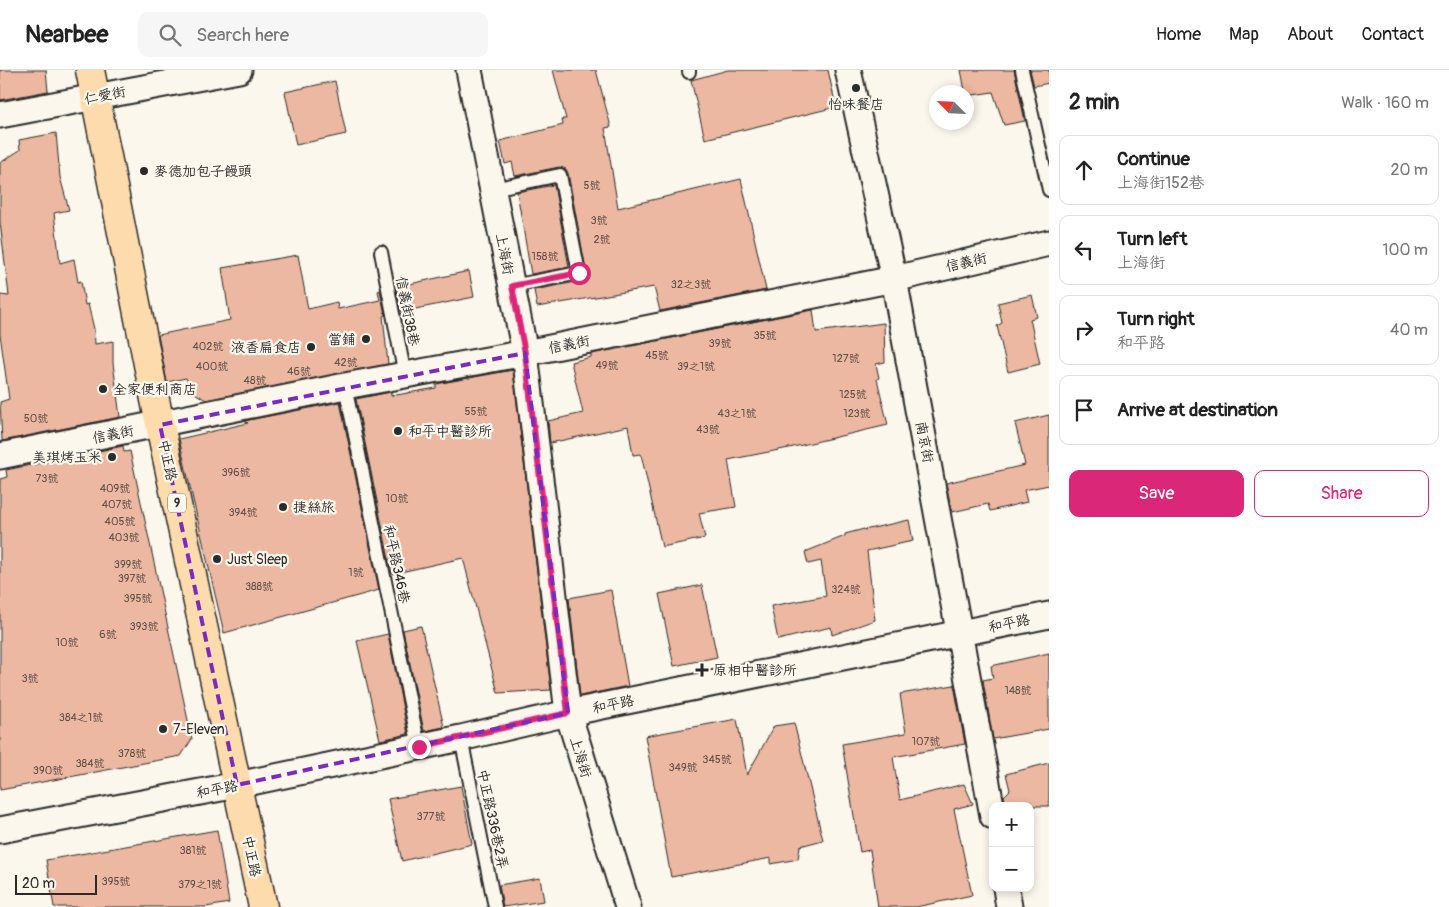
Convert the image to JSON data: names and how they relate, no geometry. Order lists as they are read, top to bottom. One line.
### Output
{"streets":{"main road":["中正路","9"],"street":["仁愛街","上海街","信義街","南京街","和平路"],"lane":["信義街38巷","和平路346巷","中正路336巷2弄"]},"crossings":[["仁愛街","中正路"],["上海街","信義街"],["上海街","和平路"],["信義街","信義街38巷"],["信義街","南京街"],["信義街","中正路"],["信義街","和平路346巷"],["南京街","和平路"],["中正路","和平路"],["和平路346巷","和平路"],["和平路","中正路336巷2弄"]],"places":{"other":["怡味餐店","麥德加包子饅頭","當鋪","液香扁食店","全家便利商店","和平中醫診所","美琪烤玉米","捷絲旅","Just Sleep","7-Eleven"],"health":["原相中醫診所"]},"house_numbers":["5號","3號","2號","158號","32之3號","35號","39號","402號","45號","127號","42號","49號","400號","39之1號","46號","48號","125號","55號","43之1號","123號","50號","43號","396號","73號","409號","10號","407號","394號","405號","403號","399號","1號","397號","388號","324號","395號","393號","6號","10號","3號","148號","384之1號","107號","378號","345號","384號","349號","390號","377號","381號","395號","379之1號"],"scale_bar":"20 m","north":"top left","page":{"header":"Nearbee","search":"Search here","nav":["Home","Map","About","Contact"],"heading":["2 min","Walk · 160 m"],"list":[["Continue","上海街152巷","20 m"],["Turn left","上海街","100 m"],["Turn right","和平路","40 m"],"Arrive at destination"],"buttons":["Save","Share"],"map_buttons":["+","−"],"scale":"20 m"}}
